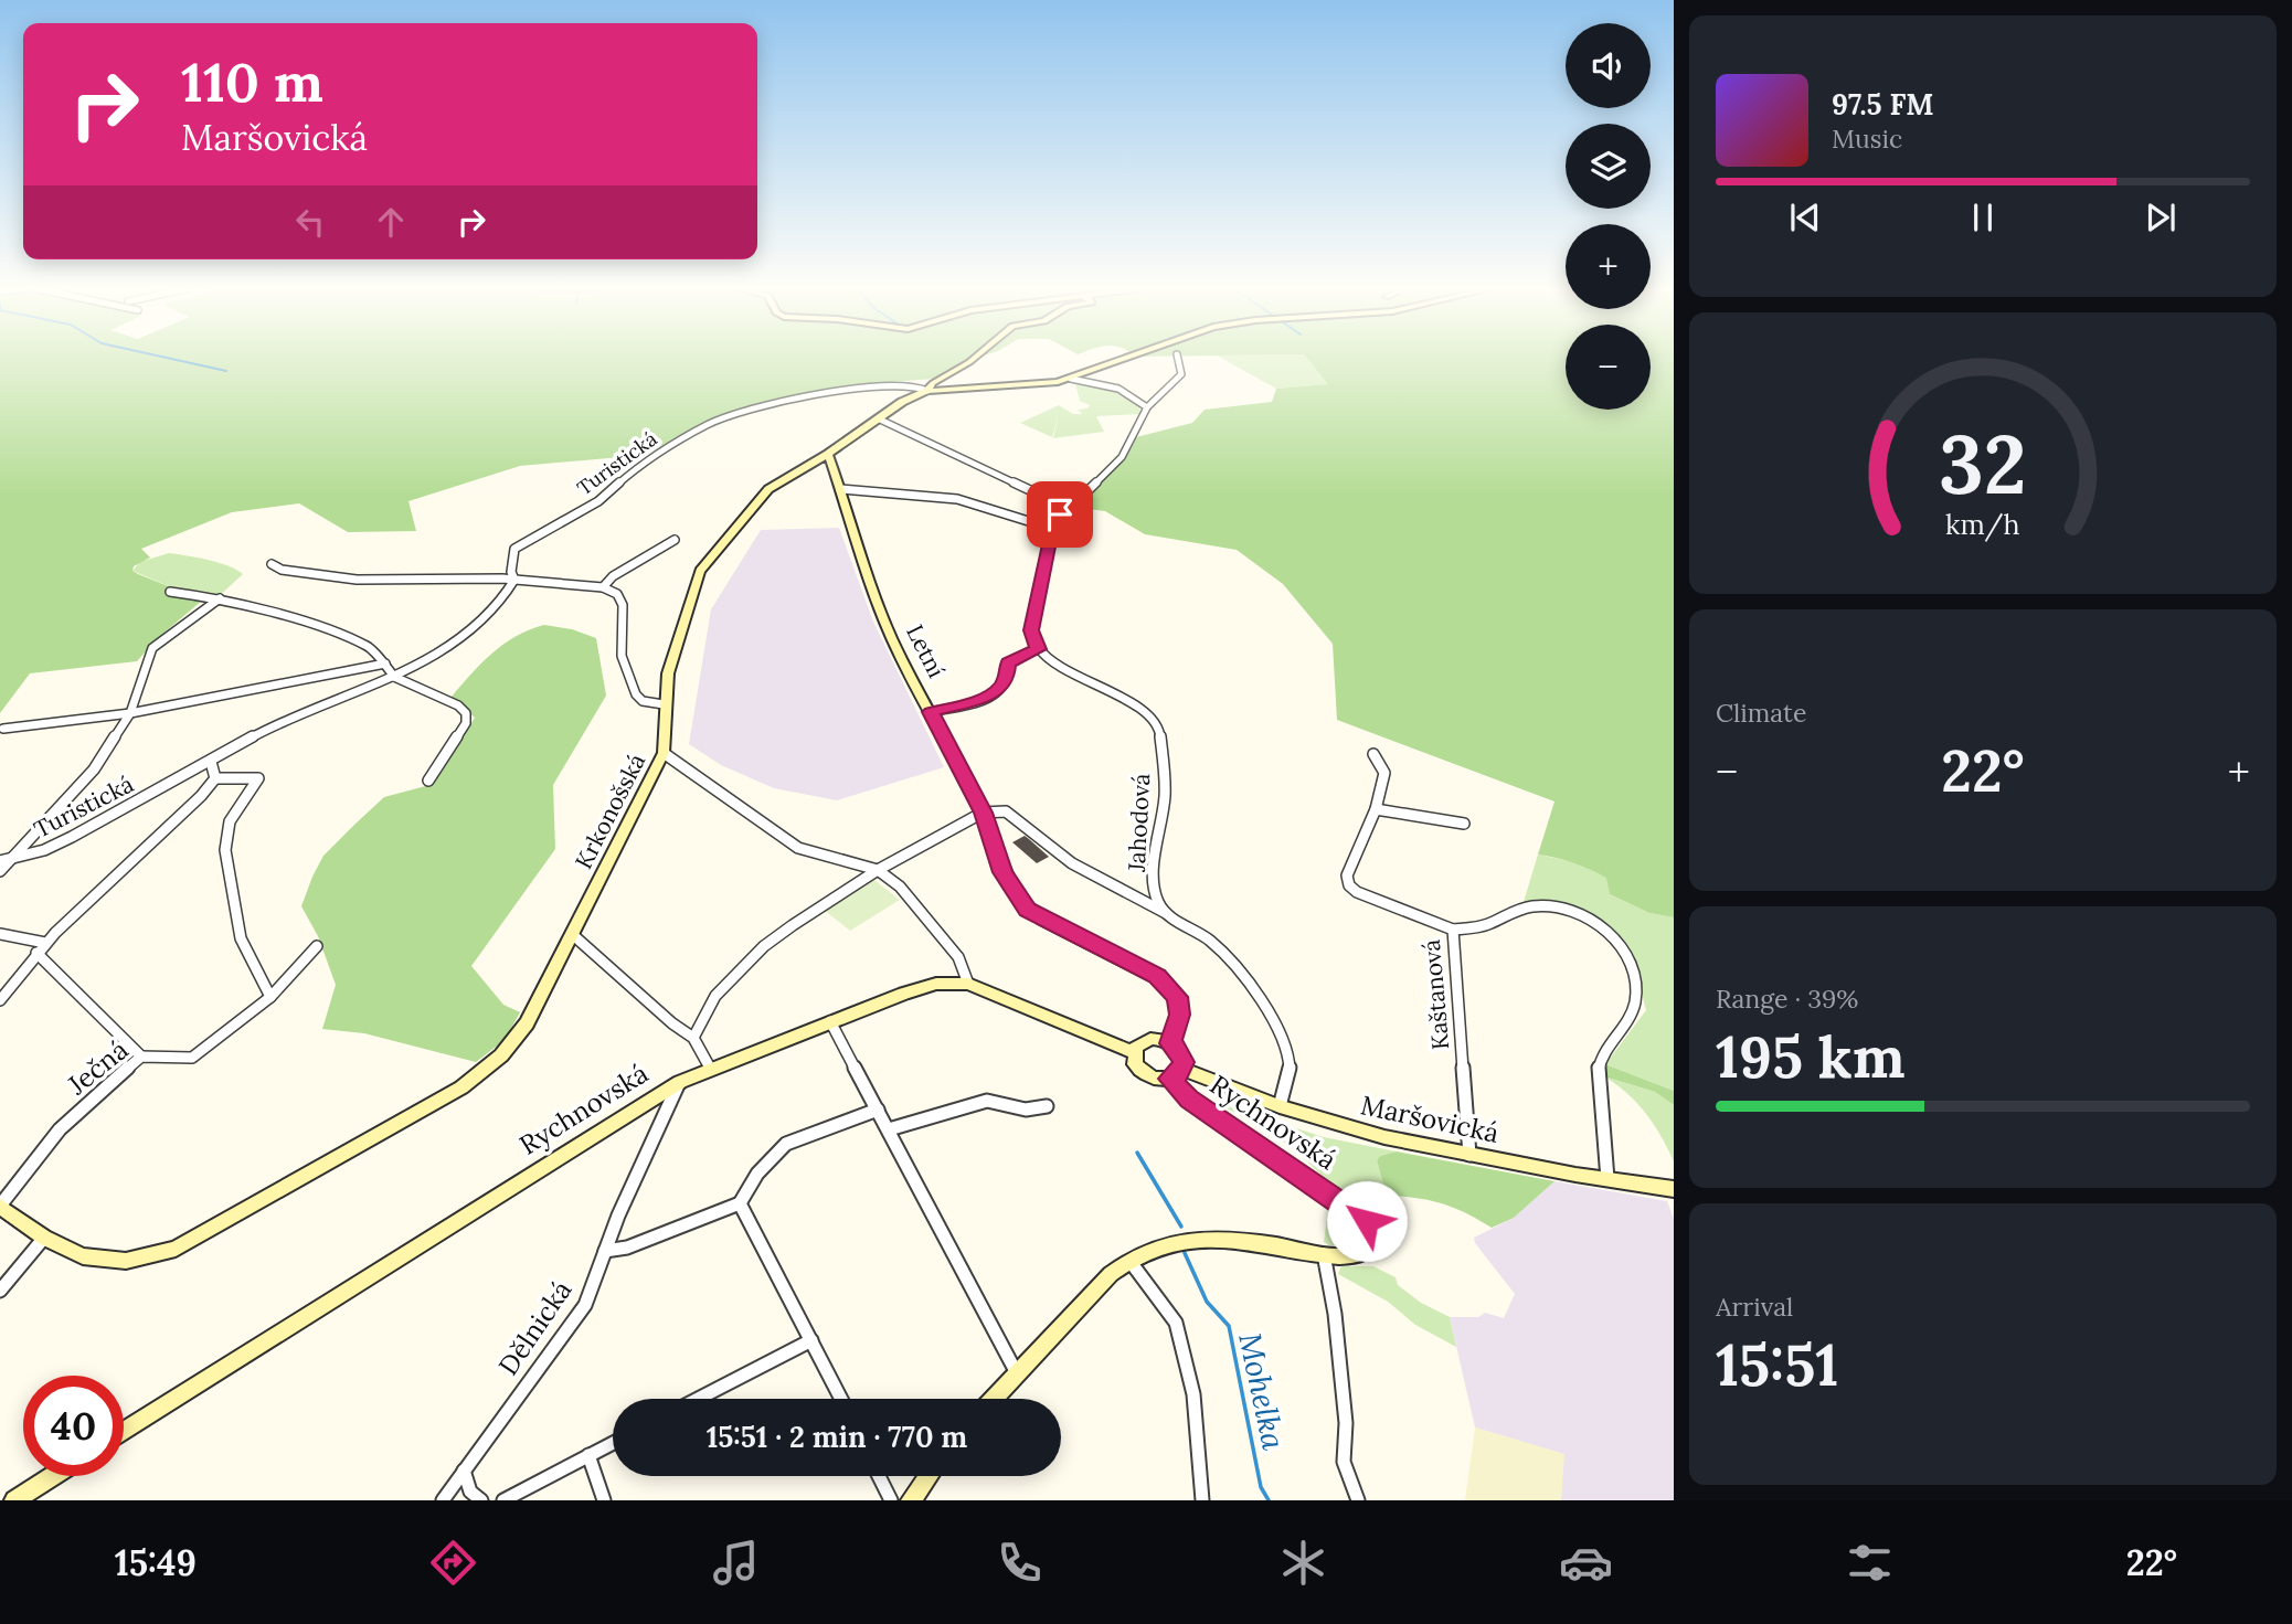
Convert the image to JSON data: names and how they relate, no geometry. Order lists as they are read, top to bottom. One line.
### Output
{"streets":{"street":["Turistická","Letní","Krkonošská","Jahodová","Kaštanová","Ječná","Rychnovská","Maršovická","Dělnická"]},"crossings":[["Turistická","Krkonošská"],["Letní","Krkonošská"],["Letní","Rychnovská"],["Letní","Maršovická"],["Krkonošská","Ječná"],["Kaštanová","Maršovická"],["Rychnovská","Maršovická"],["Rychnovská","Dělnická"]],"water":["Mohelka"],"page":{"map_buttons":["+","−"],"turn":["110 m","Maršovická"],"song":["97.5 FM","Music"],"tile":["Climate",["Range · 39%","195 km"],["Arrival","15:51"]],"heat":["−","22°","+"],"limit":"40","trip":"15:51 · 2 min · 770 m","tabs":["15:49","22°"],"gauge":["32","km/h"]}}
